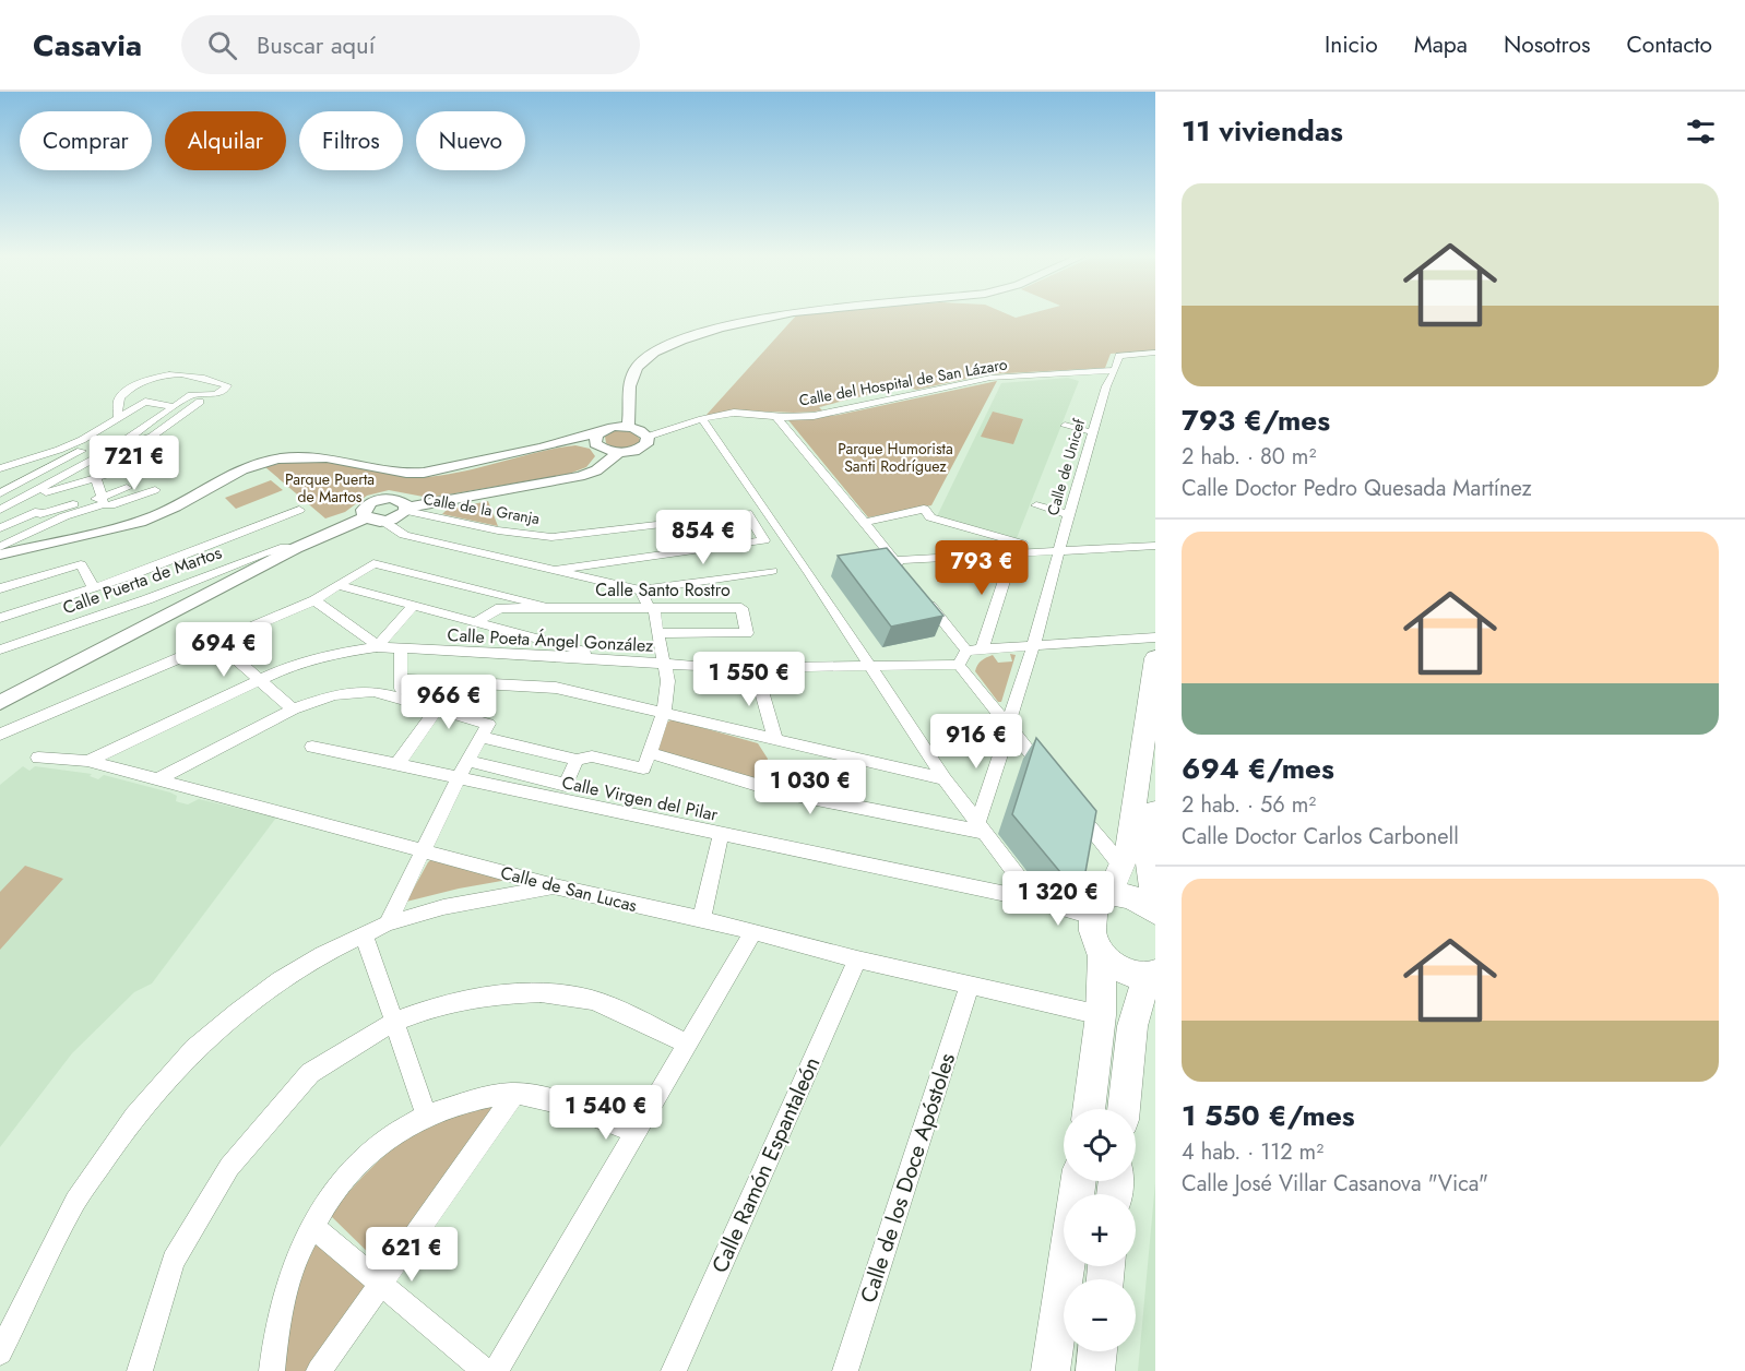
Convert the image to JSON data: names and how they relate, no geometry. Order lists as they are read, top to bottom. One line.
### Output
{"streets":{"street":["Calle del Hospital de San Lázaro","Calle de Unicef","Calle de la Granja","Calle Puerta de Martos","Calle Santo Rostro","Calle Poeta Ángel González","Calle Virgen del Pilar","Calle de San Lucas","Calle Ramón Espantaleón","Calle de los Doce Apóstoles"]},"crossings":[["Calle del Hospital de San Lázaro","Calle de Unicef"],["Calle de Unicef","Calle Poeta Ángel González"],["Calle Poeta Ángel González","Calle de San Lucas"],["Calle de San Lucas","Calle Ramón Espantaleón"],["Calle de San Lucas","Calle de los Doce Apóstoles"]],"parks":["Parque Humorista Santi Rodríguez","Parque Puerta de Martos"],"page":{"header":"Casavia","search":"Buscar aquí","nav":["Inicio","Mapa","Nosotros","Contacto"],"heading":"11 viviendas","chip":["Comprar","Alquilar","Filtros","Nuevo"],"list":[{"name":"793 €/mes","note":"2 hab. · 80 m² · Calle Doctor Pedro Quesada Martínez"},{"name":"694 €/mes","note":"2 hab. · 56 m² · Calle Doctor Carlos Carbonell"},{"name":"1 550 €/mes","note":"4 hab. · 112 m² · Calle José Villar Casanova \"Vica\""}],"price":["721 €","854 €","793 €","694 €","1 550 €","966 €","916 €","1 030 €","1 320 €","1 540 €","621 €"],"map_buttons":["+","−"]}}
